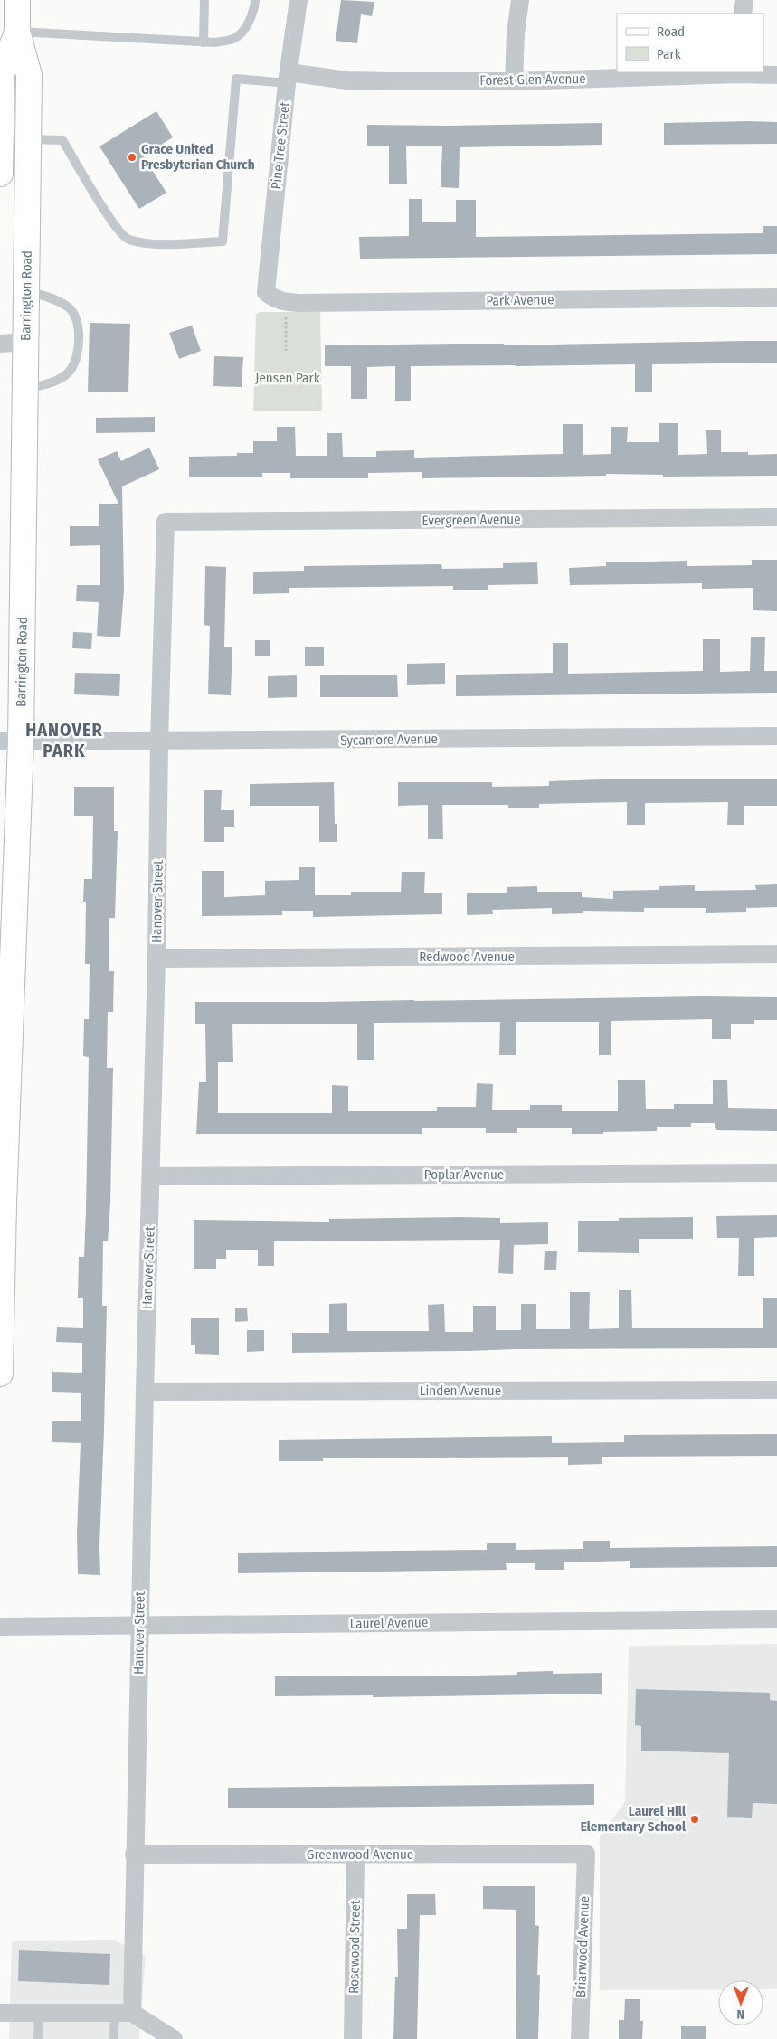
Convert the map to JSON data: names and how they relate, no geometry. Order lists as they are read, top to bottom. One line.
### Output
{"streets":{"main road":["Barrington Road"],"street":["Forest Glen Avenue","Pine Tree Street","Park Avenue","Evergreen Avenue","Sycamore Avenue","Hanover Street","Redwood Avenue","Poplar Avenue","Linden Avenue","Laurel Avenue","Greenwood Avenue","Rosewood Street","Briarwood Avenue"]},"crossings":[["Forest Glen Avenue","Pine Tree Street"],["Pine Tree Street","Park Avenue"],["Barrington Road","Sycamore Avenue"],["Evergreen Avenue","Hanover Street"],["Sycamore Avenue","Hanover Street"],["Hanover Street","Redwood Avenue"],["Hanover Street","Poplar Avenue"],["Hanover Street","Linden Avenue"],["Hanover Street","Laurel Avenue"],["Hanover Street","Greenwood Avenue"],["Greenwood Avenue","Rosewood Street"],["Greenwood Avenue","Briarwood Avenue"]],"districts":["HANOVER PARK"],"parks":["Jensen Park"],"places":["Grace United Presbyterian Church","Laurel Hill Elementary School"],"legend":["Road","Park"],"north":"bottom"}
